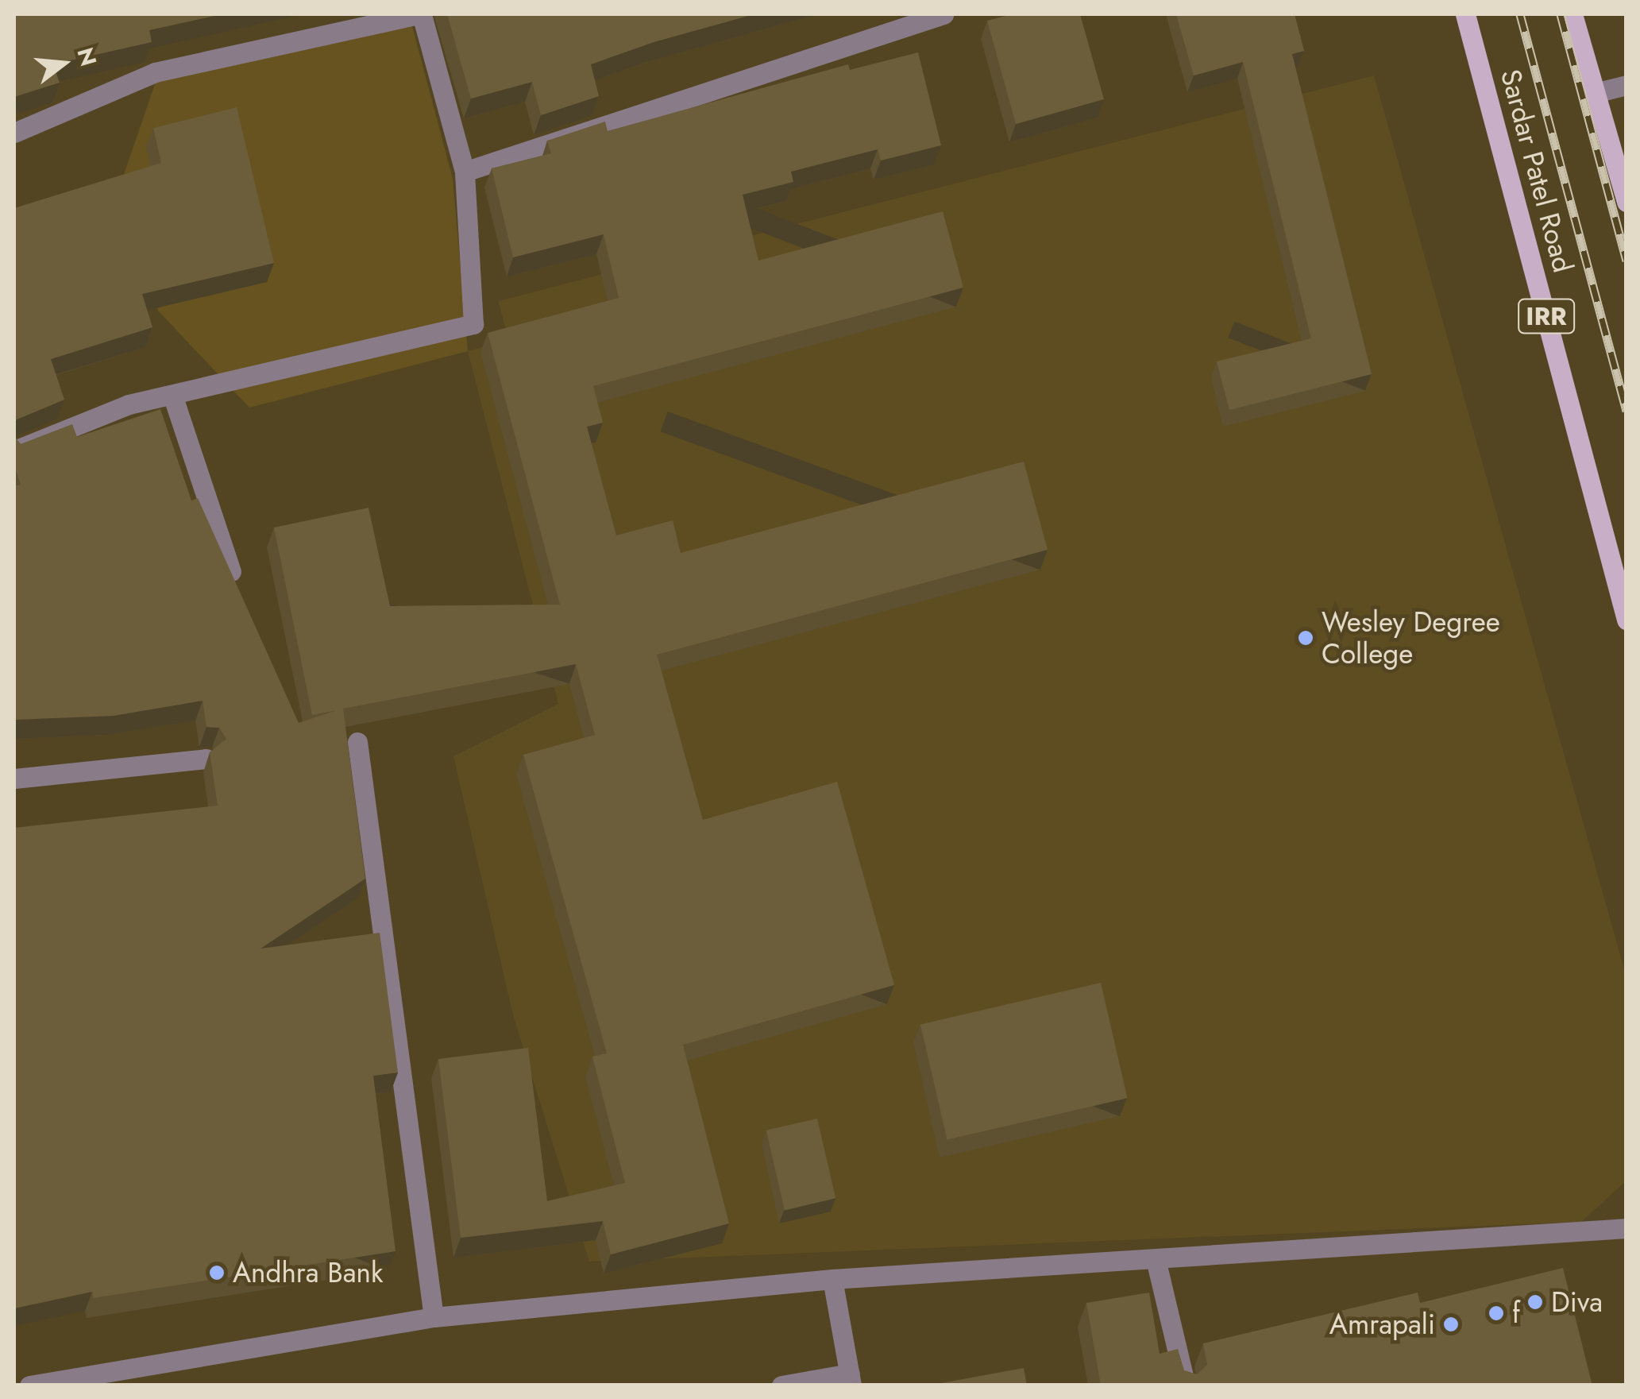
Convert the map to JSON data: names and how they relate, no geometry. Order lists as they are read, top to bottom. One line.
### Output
{"streets":{"main road":["Sardar Patel Road","IRR"]},"places":["Wesley Degree College","Andhra Bank","Diva","f","Amrapali"],"north":"right"}
